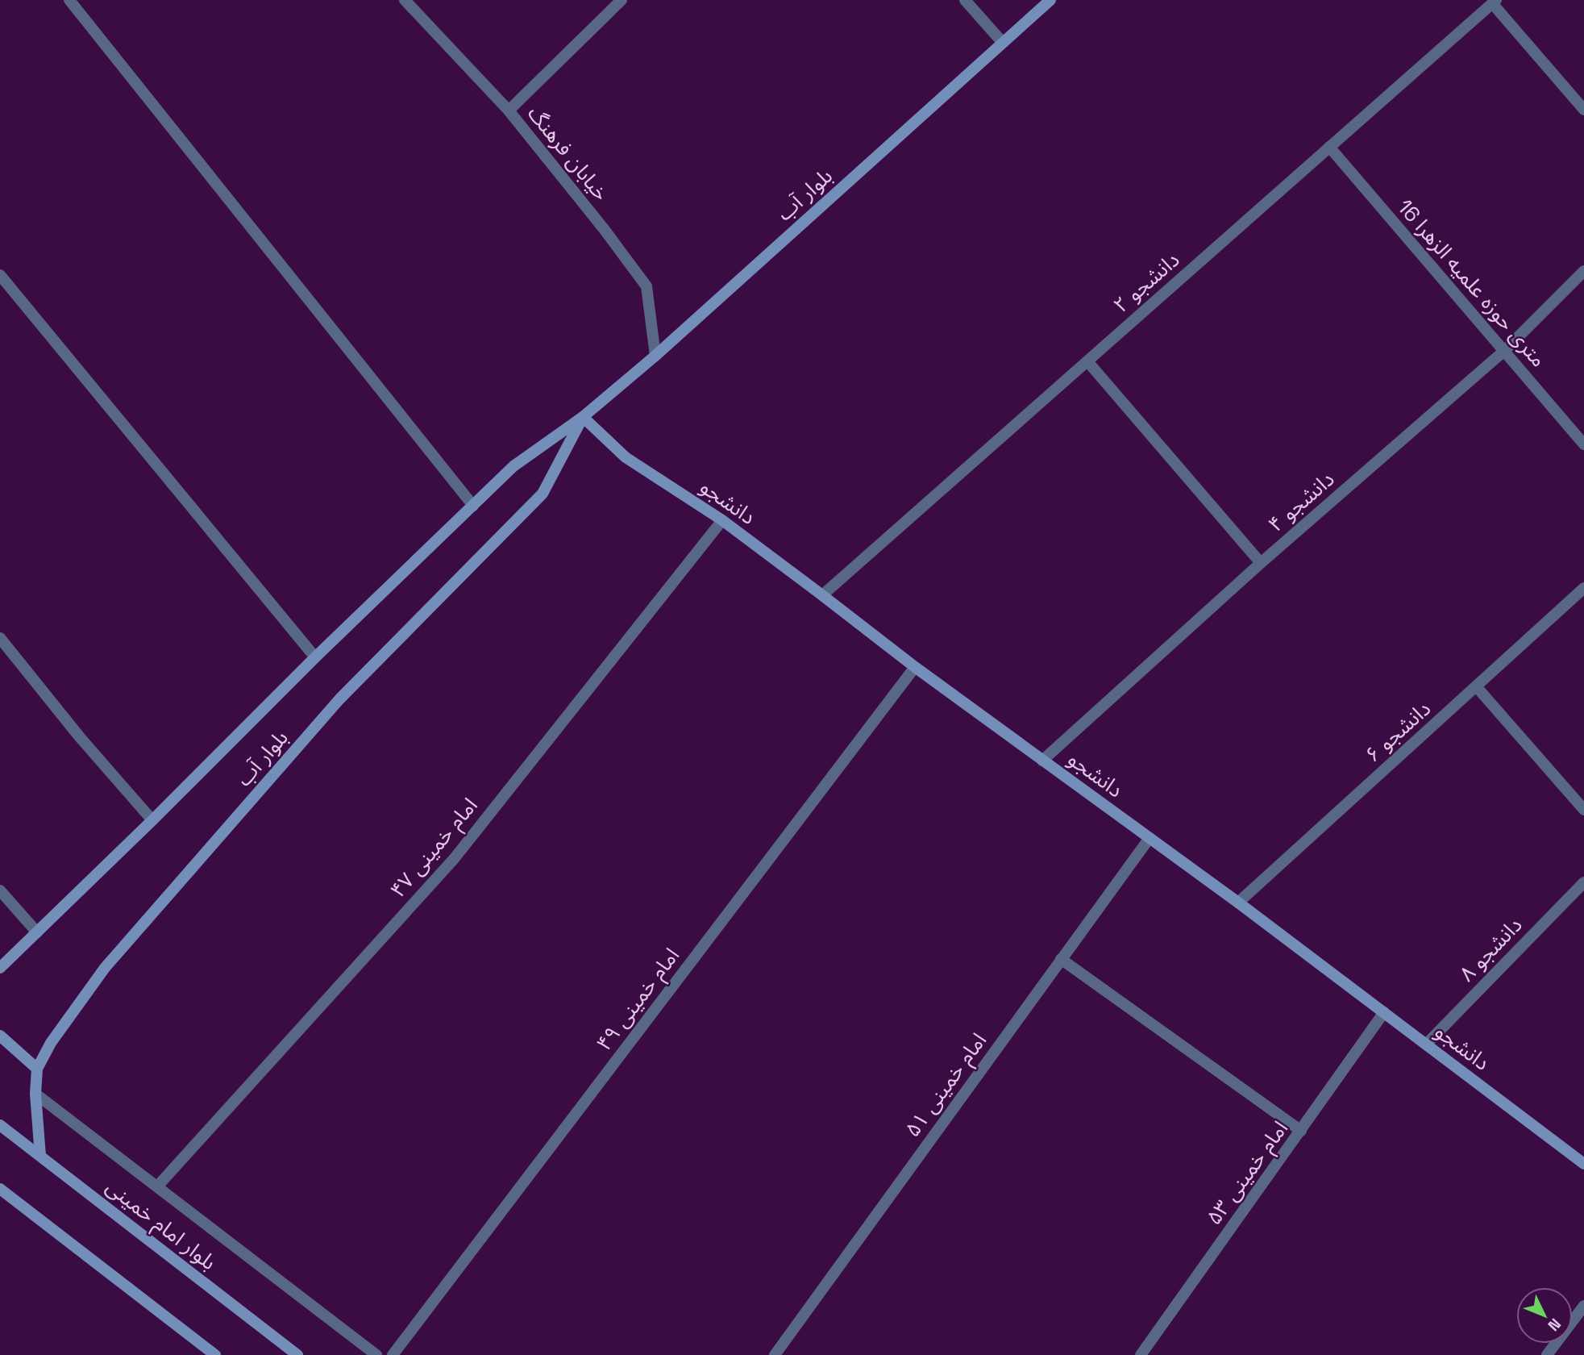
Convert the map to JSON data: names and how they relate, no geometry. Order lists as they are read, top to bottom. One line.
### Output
{"streets":{"street":["خیابان فرهنگ","بلوار آب","دانشجو ۲","16 متری حوزه علمیه الزهرا","دانشجو","دانشجو ۴","دانشجو ۶","امام خمینی ۴۷","دانشجو ۸","امام خمینی ۴۹","امام خمینی ۵۱","امام خمینی ۵۳","بلوار امام خمینی"]},"crossings":[["خیابان فرهنگ","بلوار آب"],["بلوار آب","دانشجو"],["بلوار آب","بلوار امام خمینی"],["دانشجو ۲","16 متری حوزه علمیه الزهرا"],["دانشجو ۲","دانشجو"],["16 متری حوزه علمیه الزهرا","دانشجو ۴"],["دانشجو","دانشجو ۴"],["دانشجو","دانشجو ۶"],["دانشجو","امام خمینی ۴۷"],["دانشجو","دانشجو ۸"],["دانشجو","امام خمینی ۴۹"],["دانشجو","امام خمینی ۵۱"],["دانشجو","امام خمینی ۵۳"]],"north":"bottom right"}
